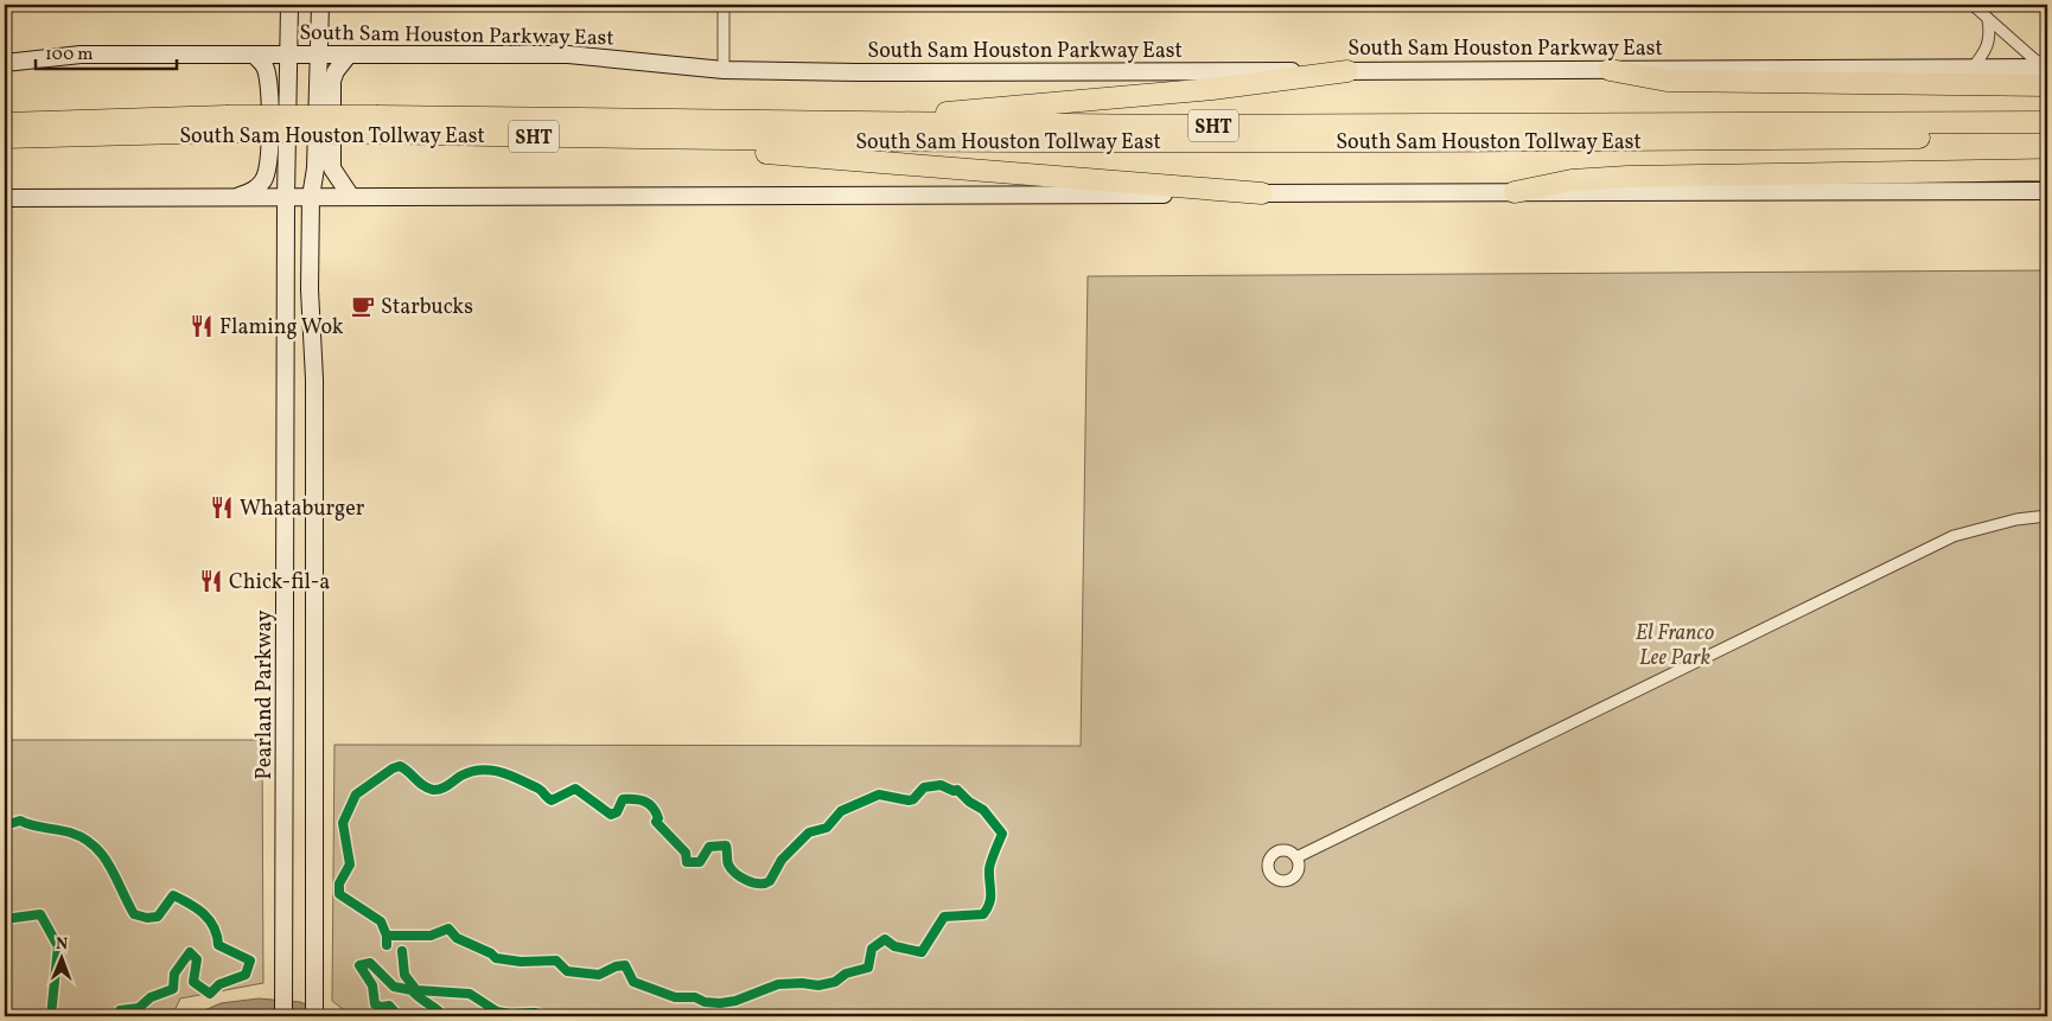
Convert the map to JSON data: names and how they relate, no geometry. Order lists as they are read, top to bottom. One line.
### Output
{"streets":{"highway":["SHT","South Sam Houston Tollway East"],"main road":["South Sam Houston Parkway East","Pearland Parkway"]},"crossings":[["South Sam Houston Parkway East","Pearland Parkway"]],"parks":["El Franco Lee Park"],"places":{"cafe":["Starbucks"],"restaurant":["Flaming Wok","Whataburger","Chick-fil-a"]},"scale_bar":"100 m","north":"top"}
